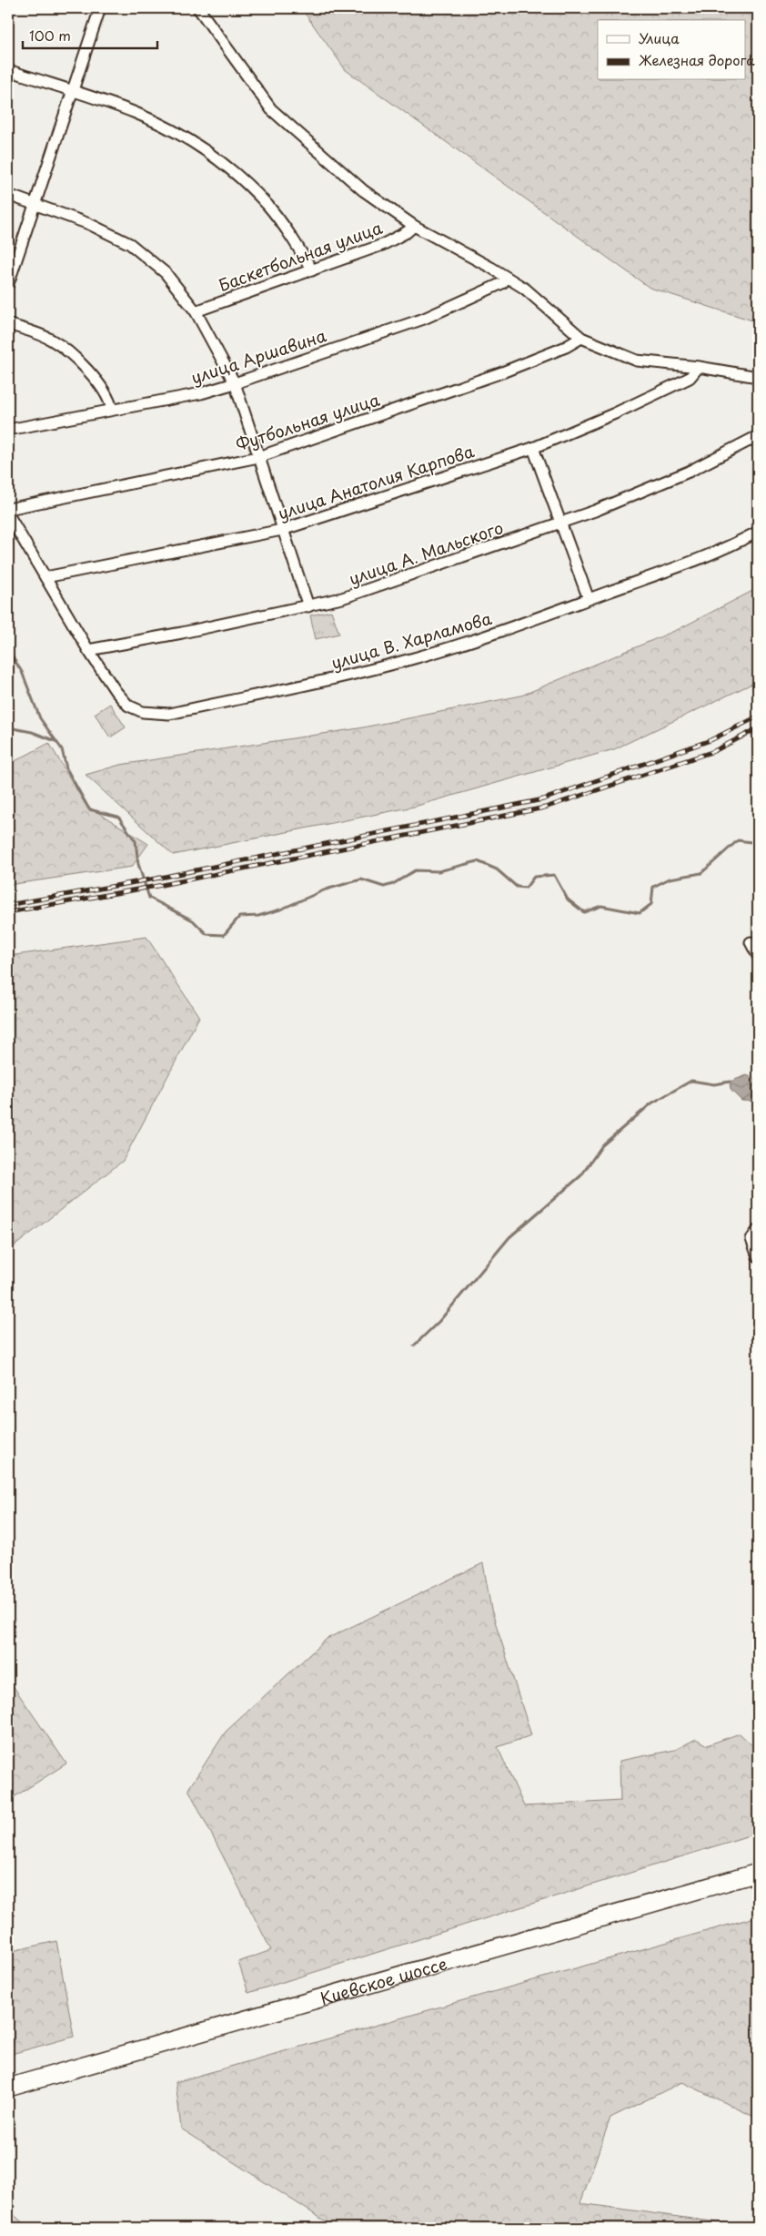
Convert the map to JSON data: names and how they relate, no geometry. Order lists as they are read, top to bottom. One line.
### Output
{"streets":{"highway":["Киевское шоссе"],"street":["Баскетбольная улица","улица Аршавина","Футбольная улица","улица Анатолия Карпова","улица А. Мальского","улица В. Харламова"]},"crossings":[["улица Анатолия Карпова","улица В. Харламова"],["улица А. Мальского","улица В. Харламова"]],"legend":["Улица","Железная дорога"],"scale_bar":"100 m"}
